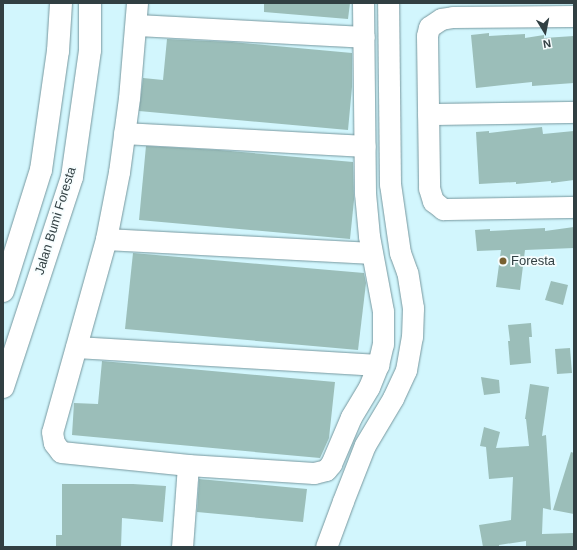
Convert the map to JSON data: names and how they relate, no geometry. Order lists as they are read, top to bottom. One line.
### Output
{"streets":{"main road":["Jalan Bumi Foresta"]},"places":["Foresta"],"north":"bottom"}
